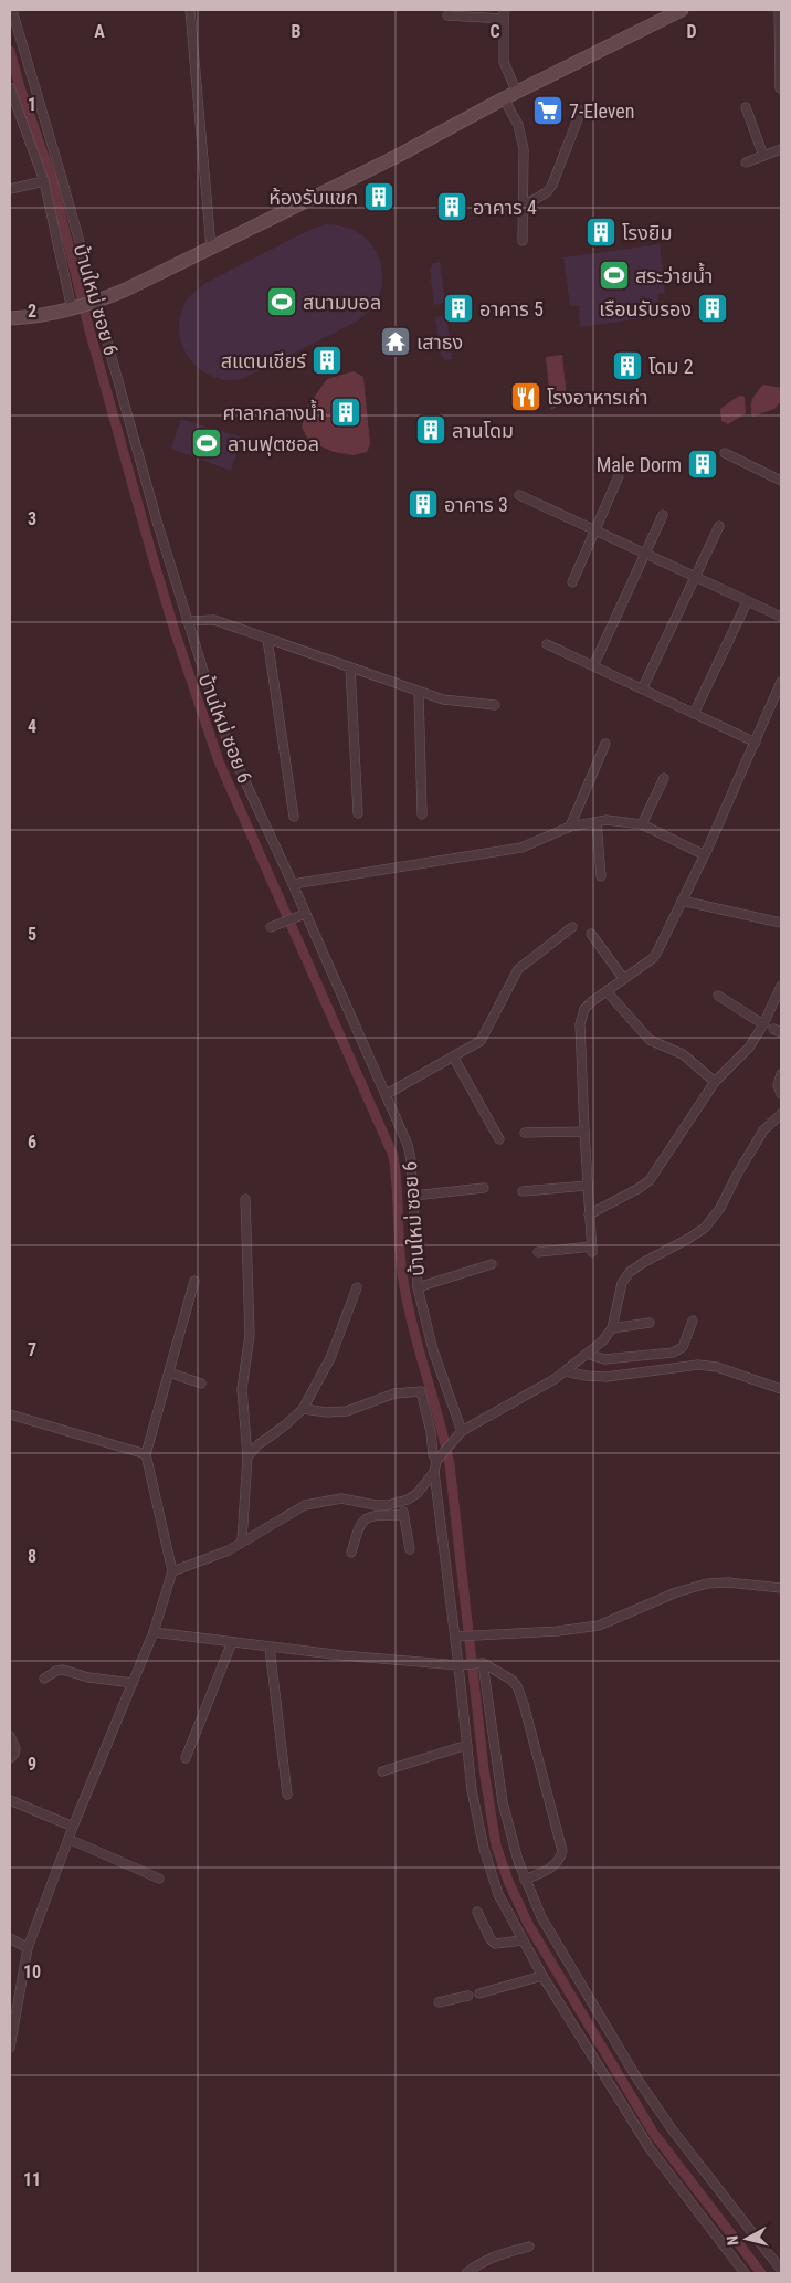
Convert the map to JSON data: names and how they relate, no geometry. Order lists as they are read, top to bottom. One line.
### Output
{"streets":{"street":["บ้านใหม่ ซอย 6"]},"places":{"supermarket":["7-Eleven"],"building":["ห้องรับแขก","อาคาร 4","โรงยิม","อาคาร 5","เรือนรับรอง","สแตนเชียร์","โดม 2","ศาลากลางน้ำ","ลานโดม","Male Dorm","อาคาร 3"],"sports":["สระว่ายน้ำ","สนามบอล","ลานฟุตซอล"],"temple":["เสาธง"],"restaurant":["โรงอาหารเก่า"]},"north":"left","grid":{"columns":["A","B","C","D"],"rows":["1","2","3","4","5","6","7","8","9","10","11"]}}
